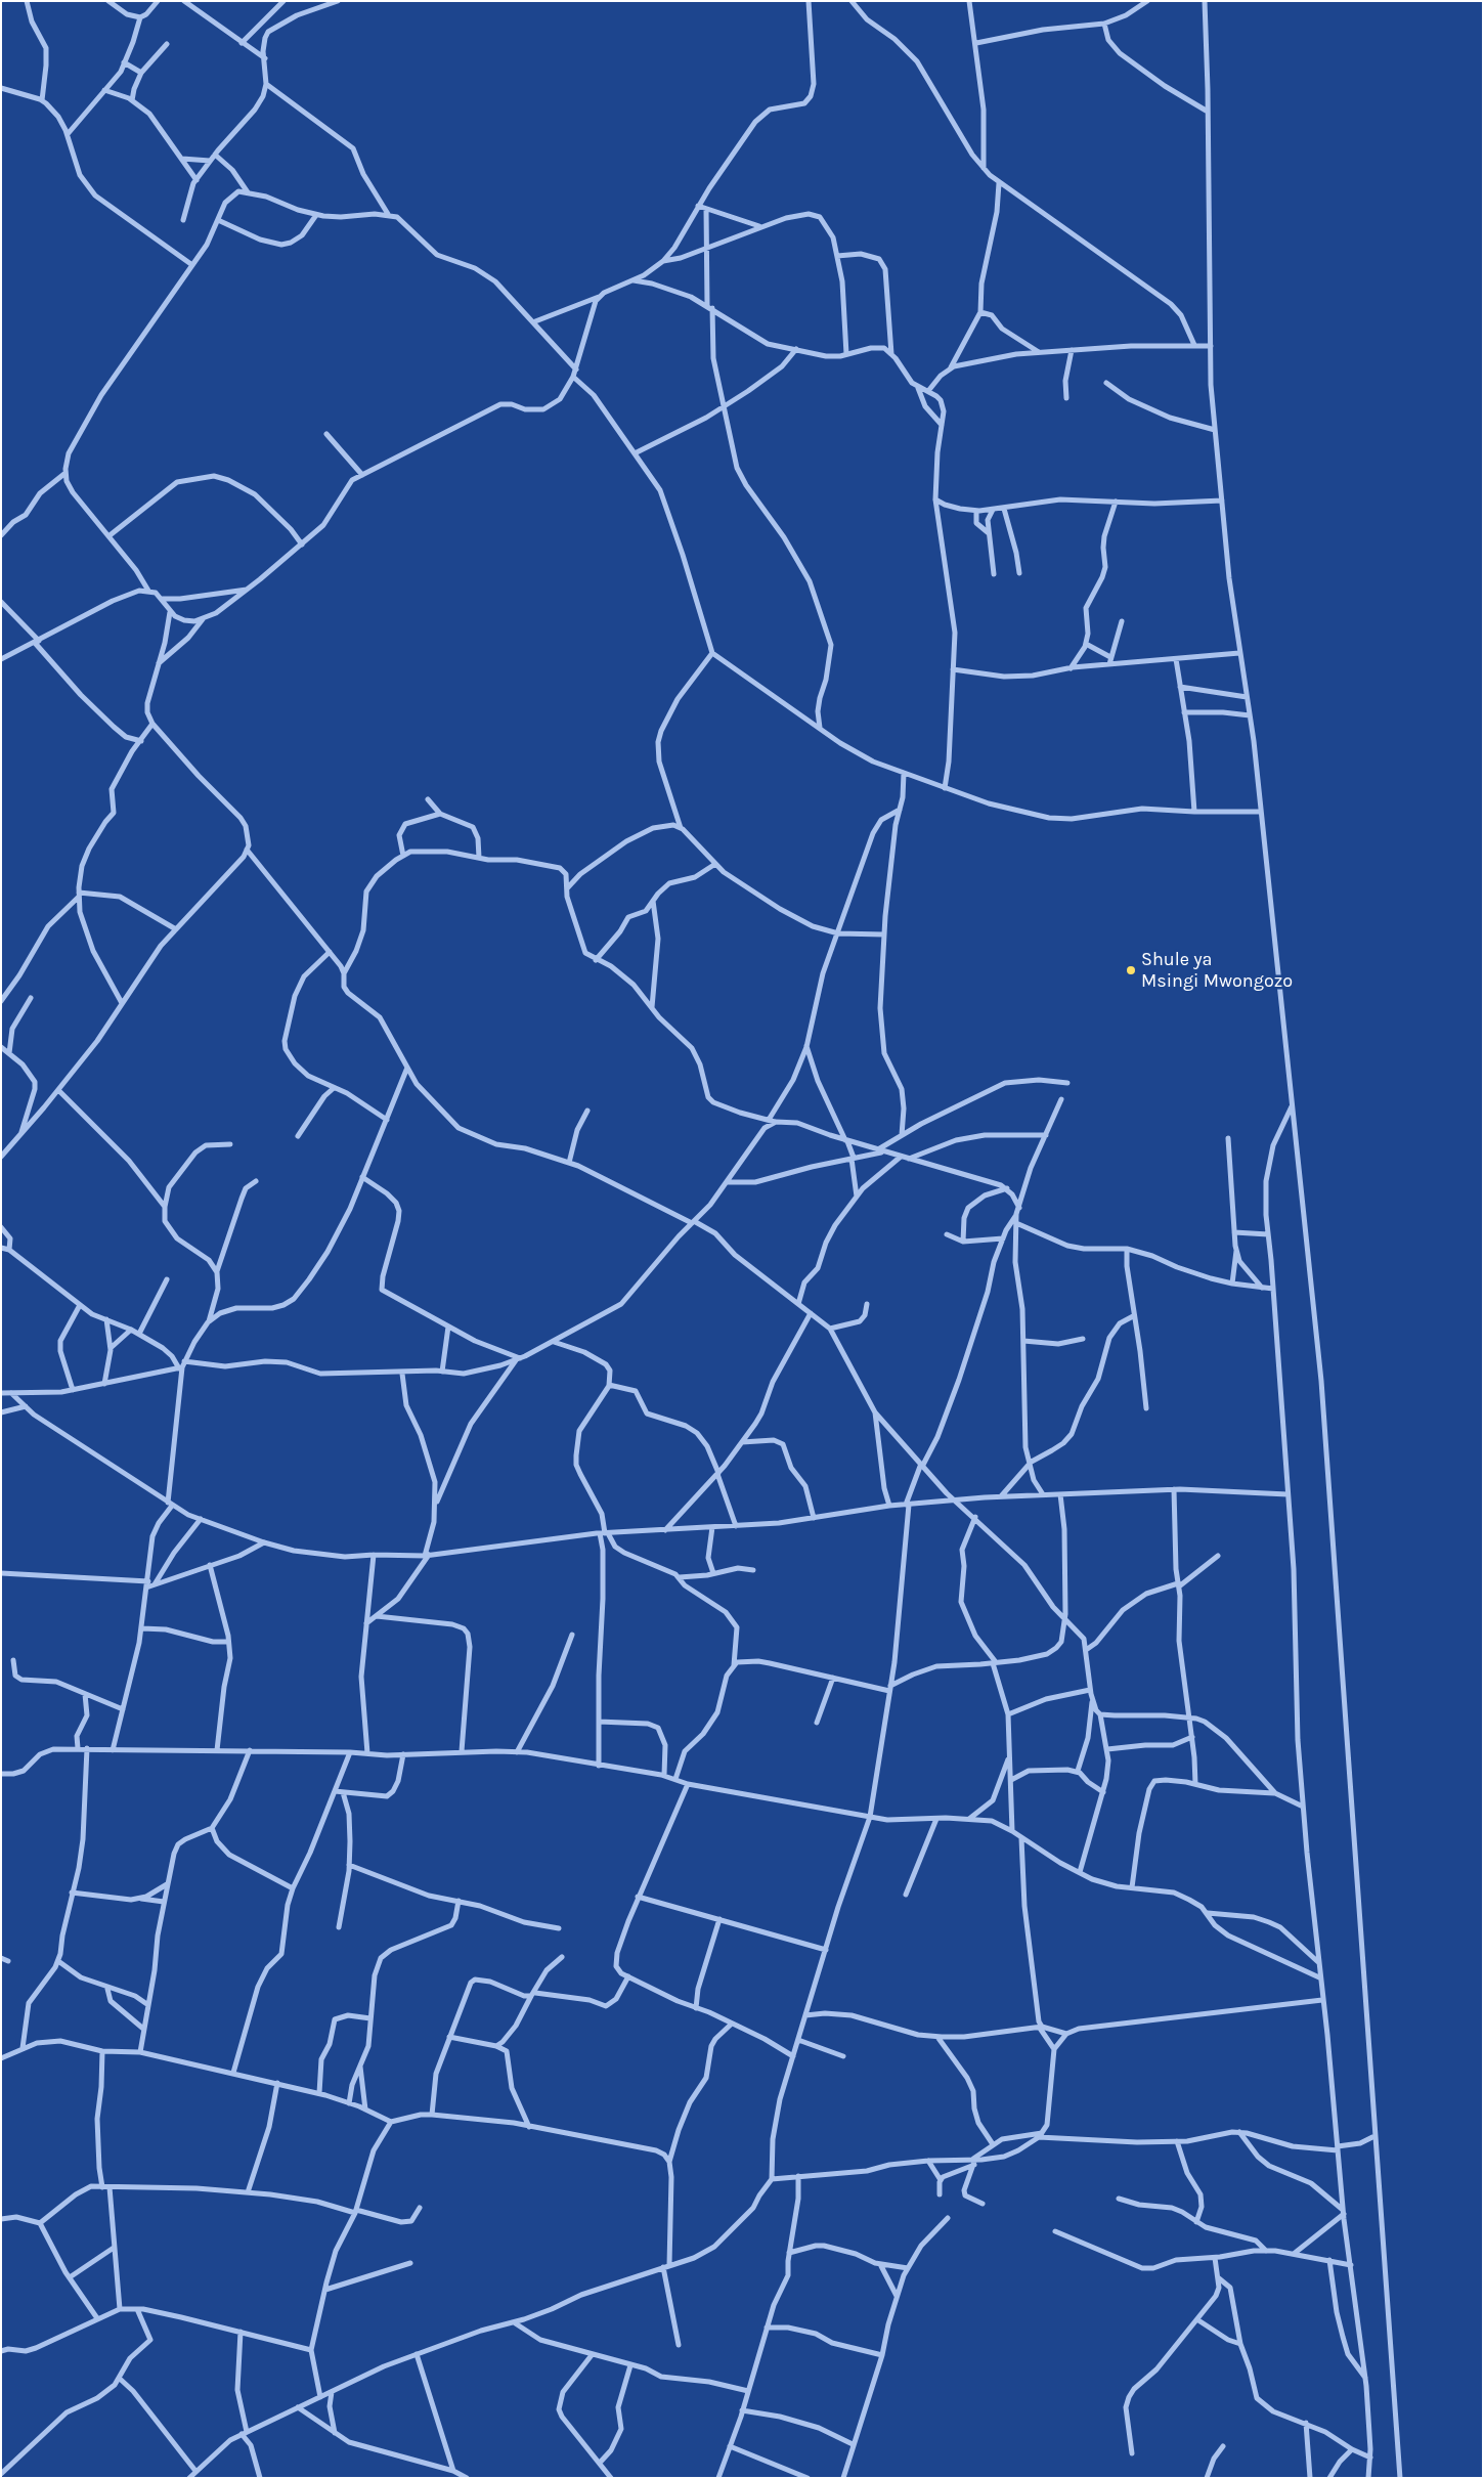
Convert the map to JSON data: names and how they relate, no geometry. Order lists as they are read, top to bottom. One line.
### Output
{"places":["Shule ya Msingi Mwongozo"]}
